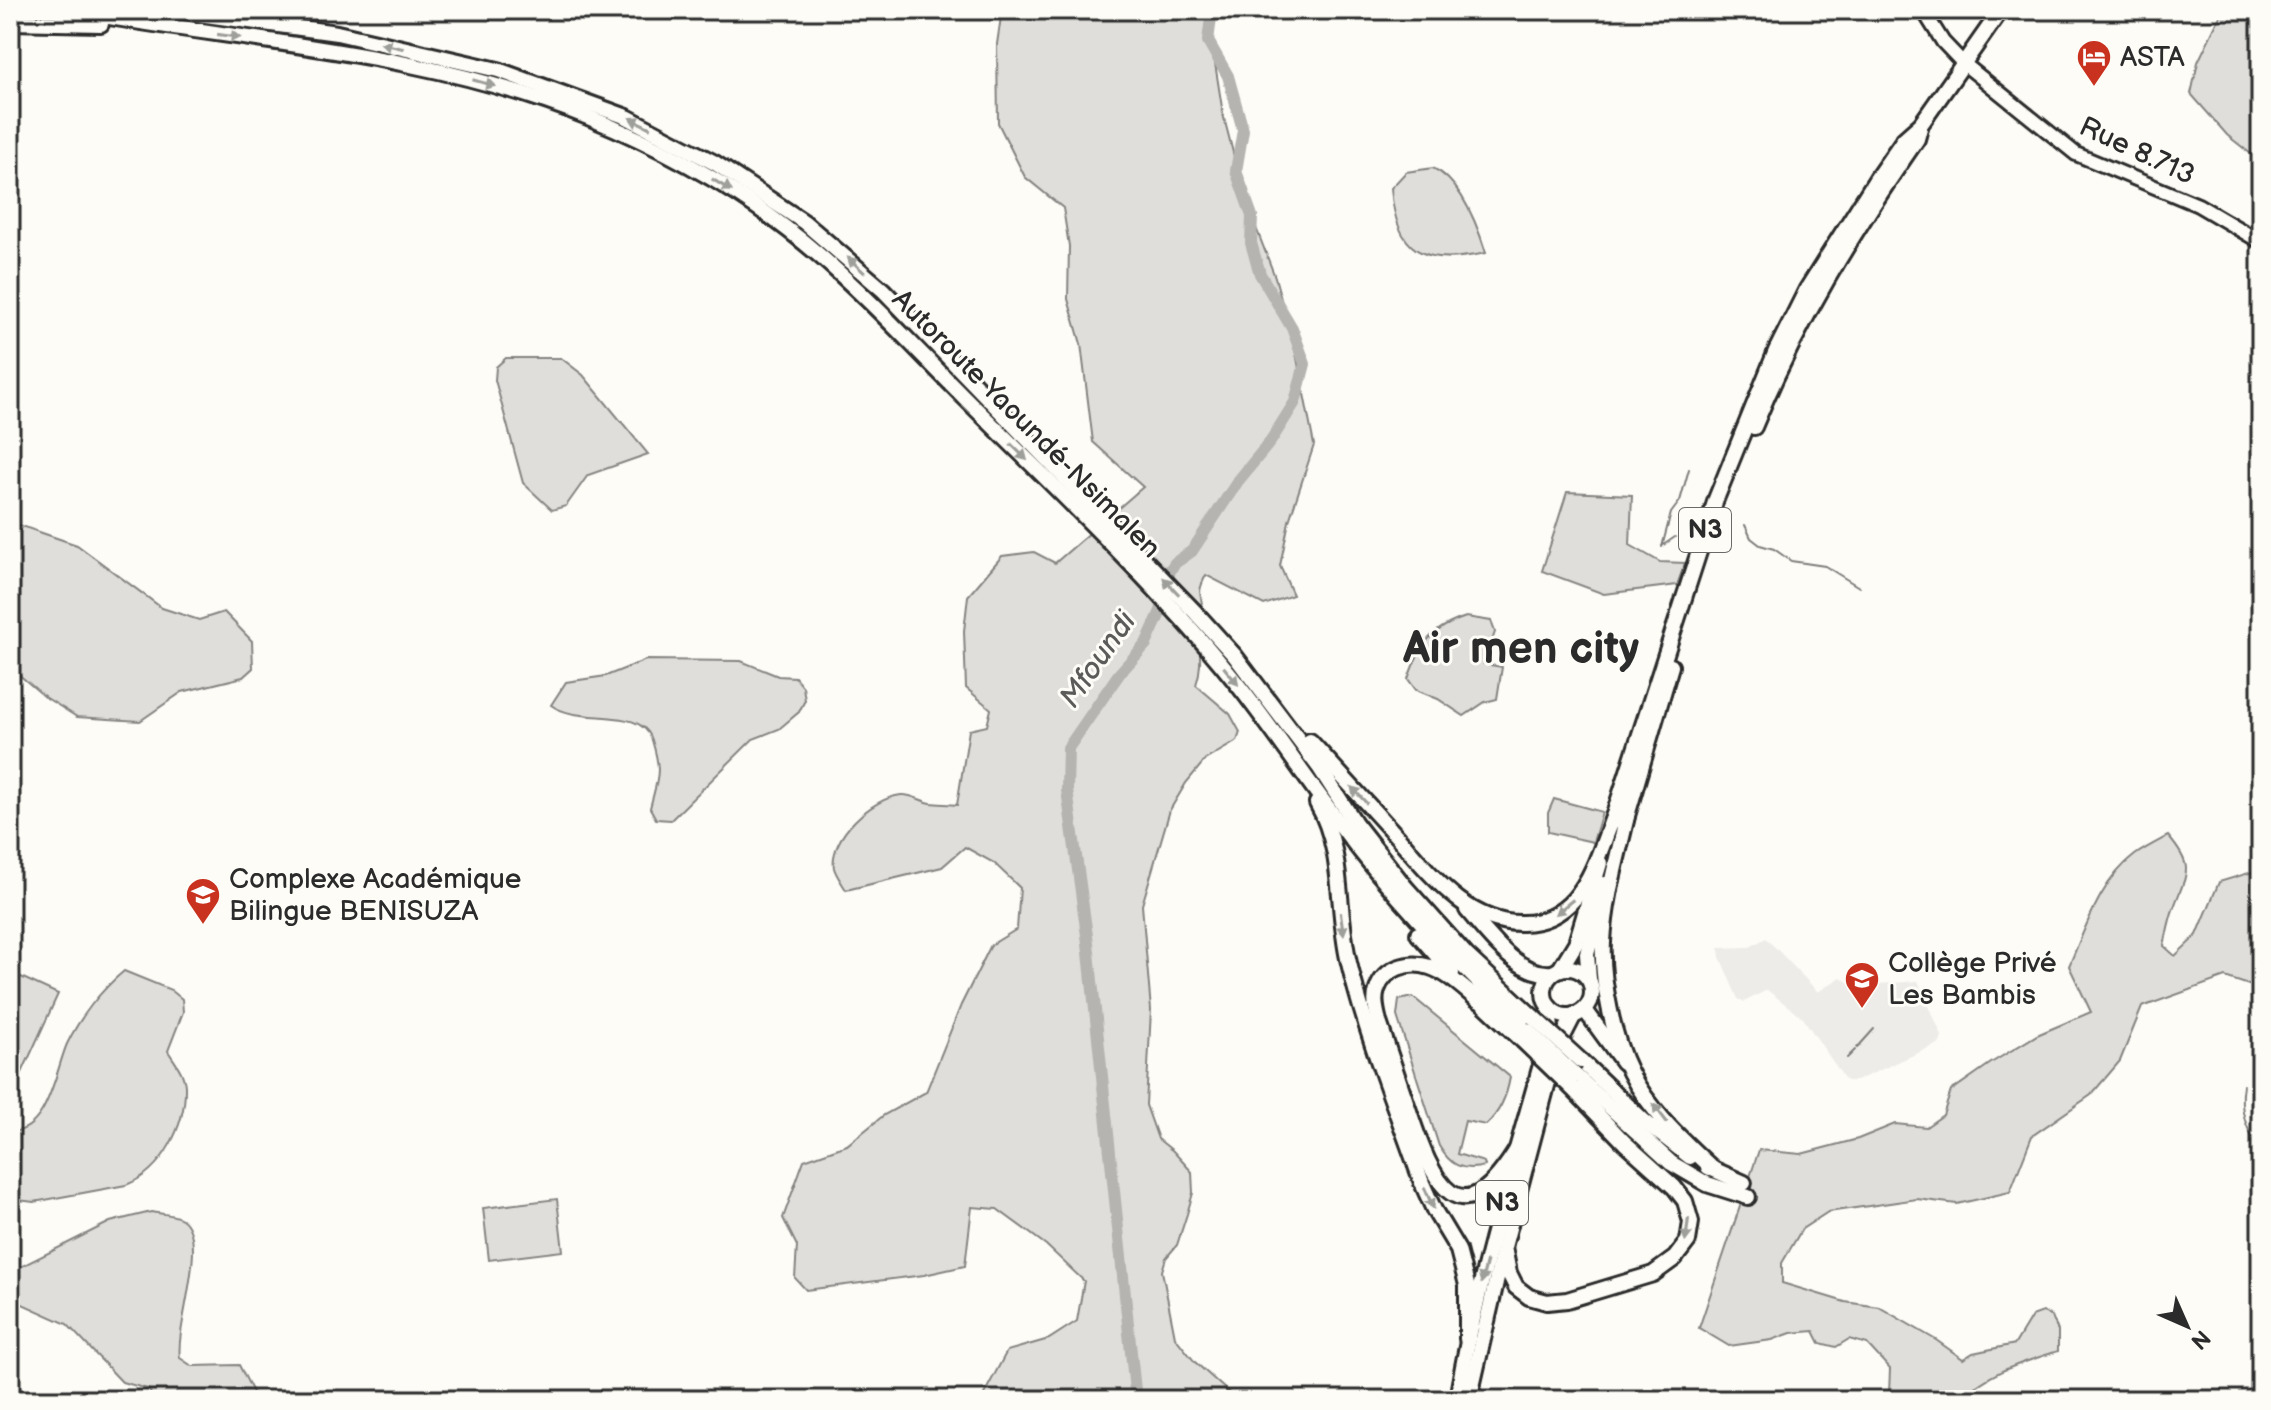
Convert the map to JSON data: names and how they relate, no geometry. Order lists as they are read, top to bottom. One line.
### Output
{"streets":{"highway":["Autoroute Yaoundé-Nsimalen","N3"],"main road":["Rue 8.713"]},"crossings":[["Rue 8.713","N3"]],"districts":["Air men city"],"water":["Mfoundi"],"places":{"hotel":["ASTA"],"school or university":["Complexe Académique Bilingue BENISUZA","Collège Privé Les Bambis"]},"north":"bottom right"}
